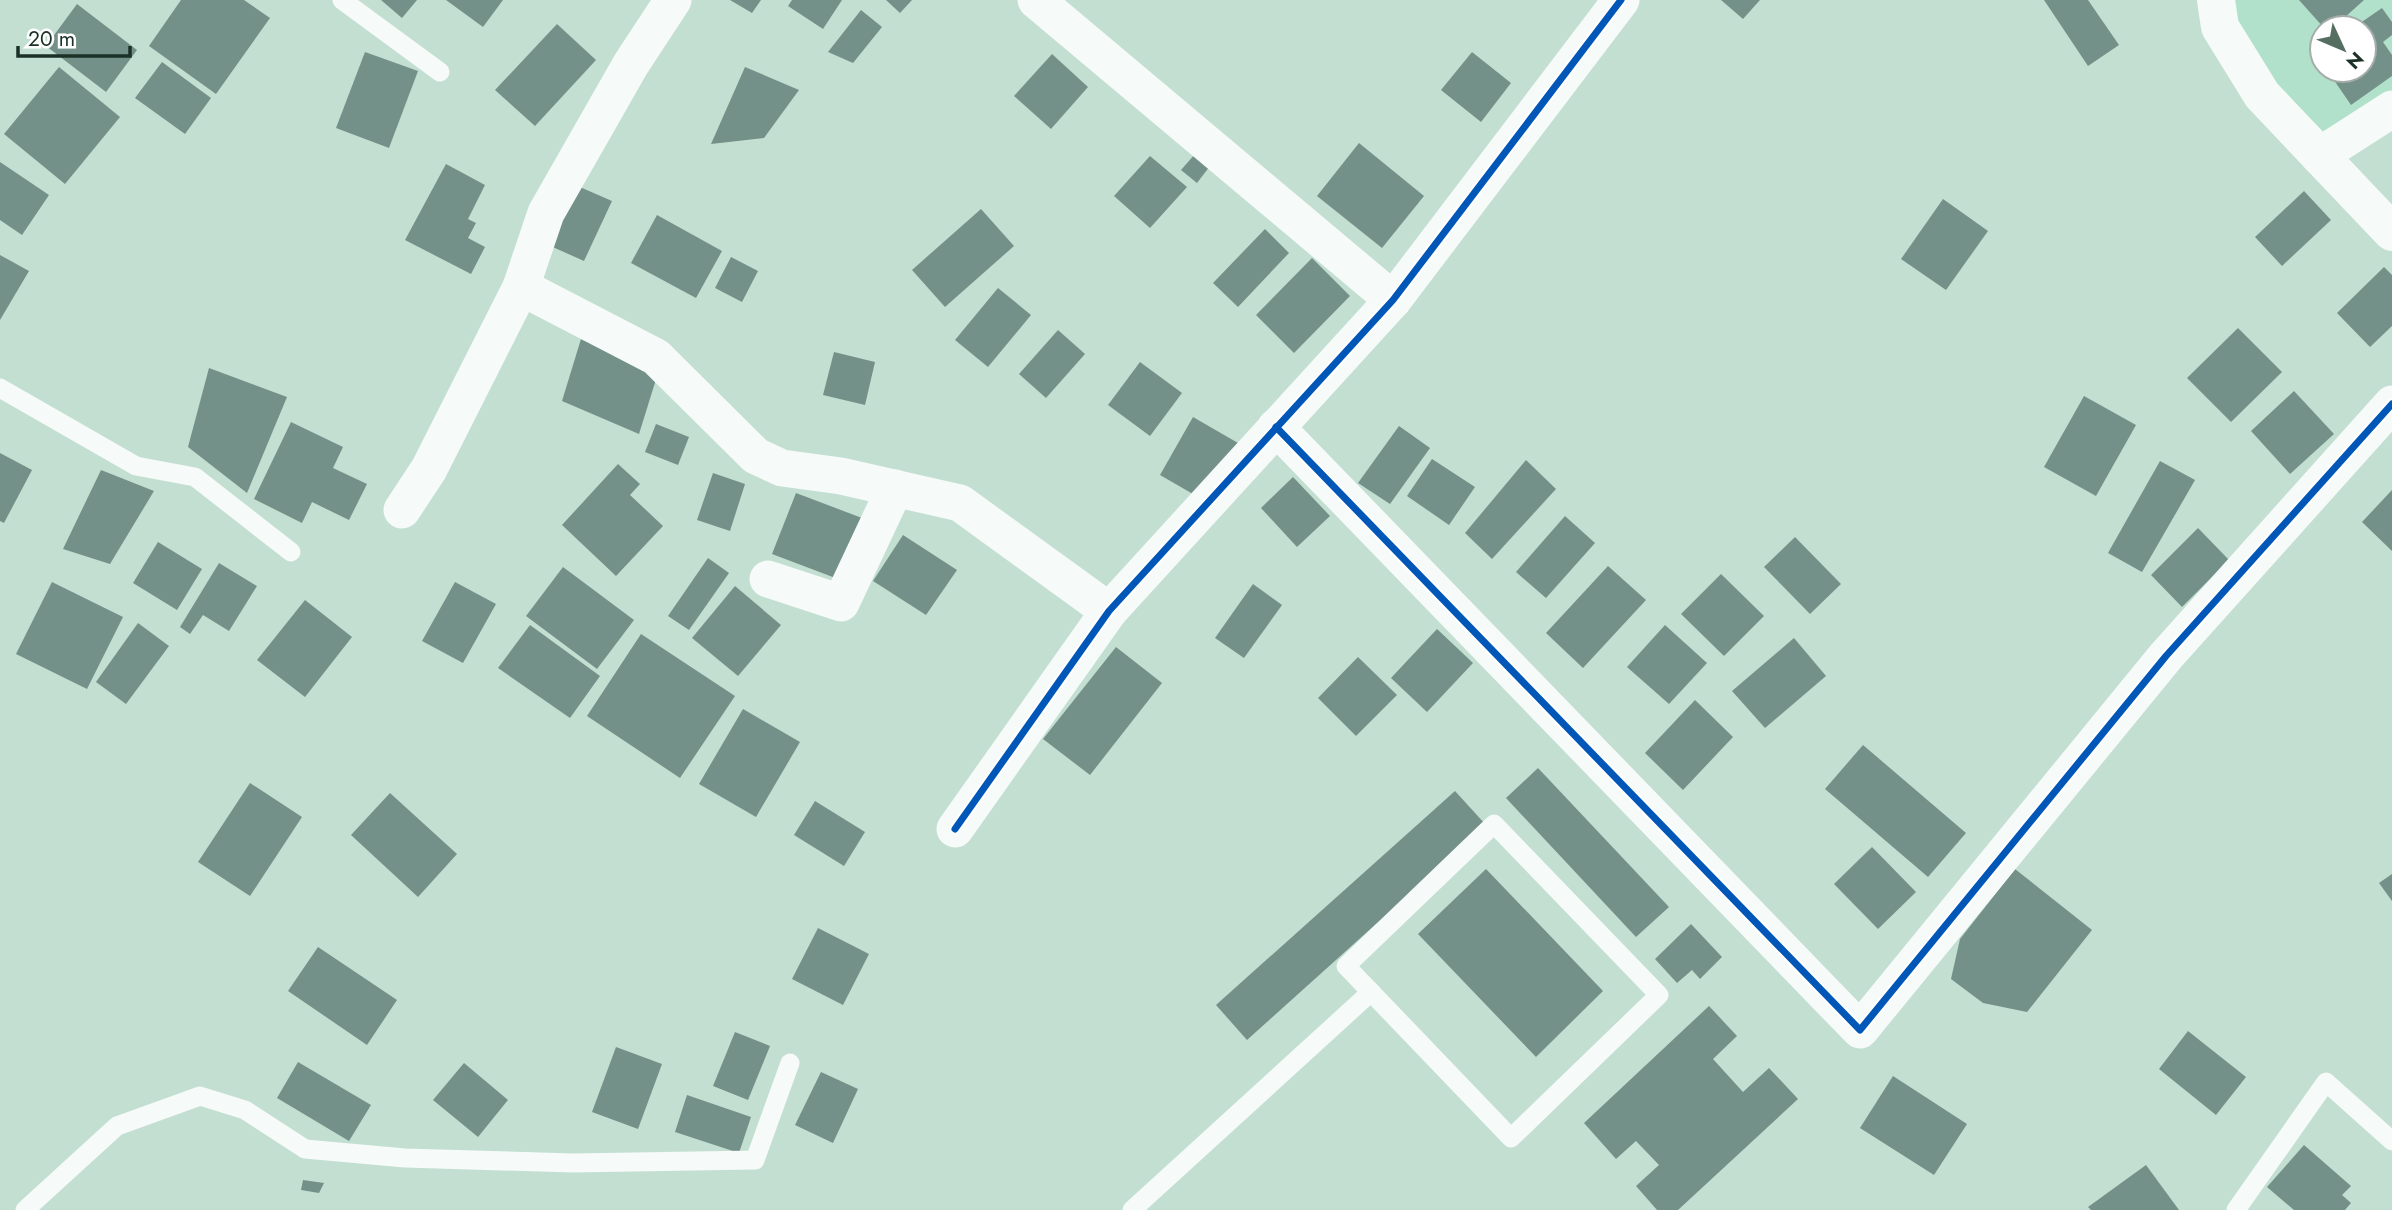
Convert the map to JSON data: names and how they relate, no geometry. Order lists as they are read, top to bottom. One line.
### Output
{"scale_bar":"20 m","north":"bottom right"}
